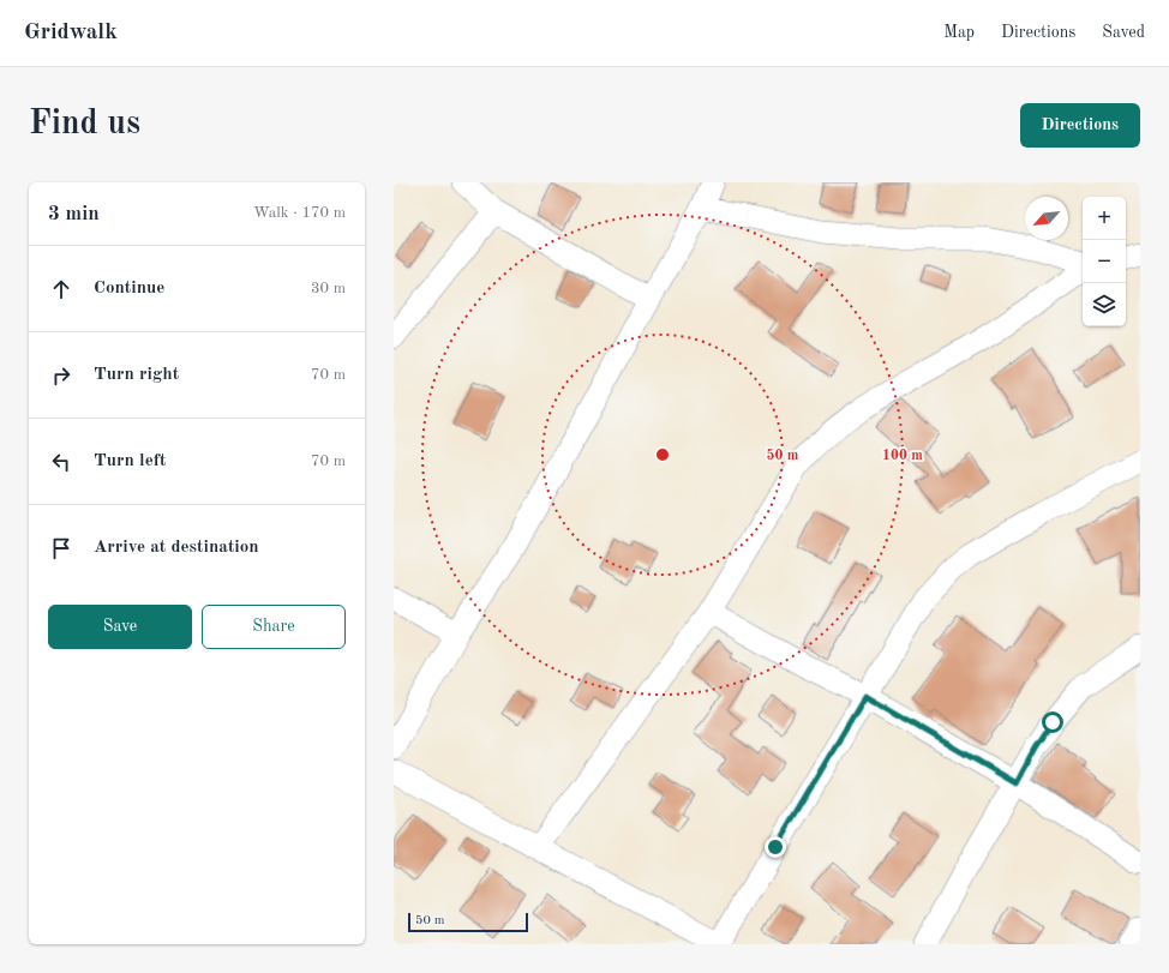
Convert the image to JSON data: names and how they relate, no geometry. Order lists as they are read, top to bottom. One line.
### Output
{"scale_bar":"50 m","north":"bottom left","page":{"header":"Gridwalk","nav":["Map","Directions","Saved"],"buttons":["Directions",["Save","Share"]],"title":"Find us","heading":["3 min","Walk · 170 m"],"map_buttons":["+","−"],"list":[["Continue","30 m"],["Turn right","70 m"],["Turn left","70 m"],"Arrive at destination"],"scale":"50 m"},"rings":["50 m","100 m"]}
